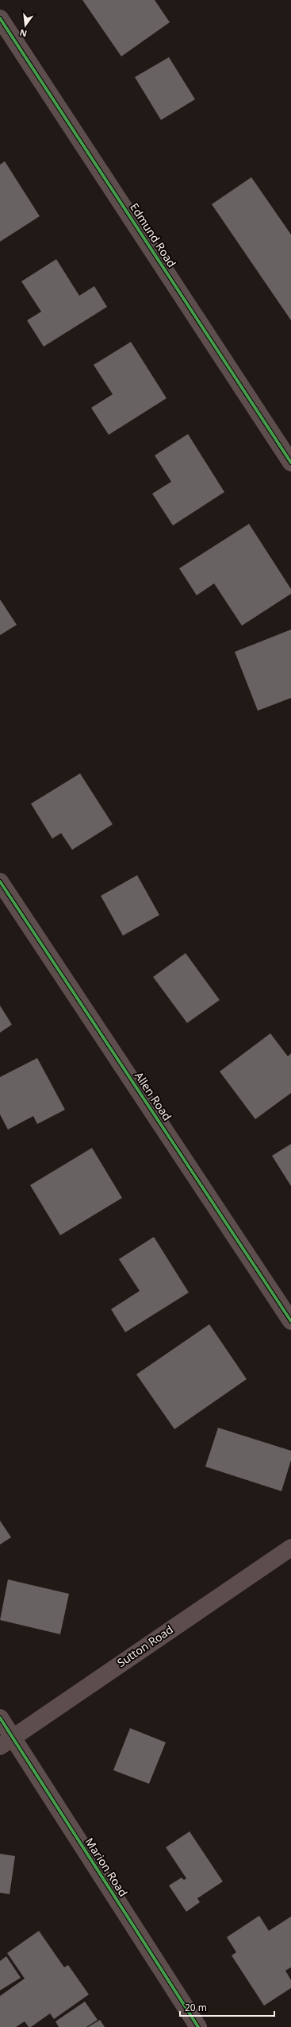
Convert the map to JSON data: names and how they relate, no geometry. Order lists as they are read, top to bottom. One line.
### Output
{"streets":{"street":["Edmund Road","Allen Road","Sutton Road","Marion Road"]},"crossings":[["Sutton Road","Marion Road"]],"scale_bar":"20 m","north":"bottom"}
